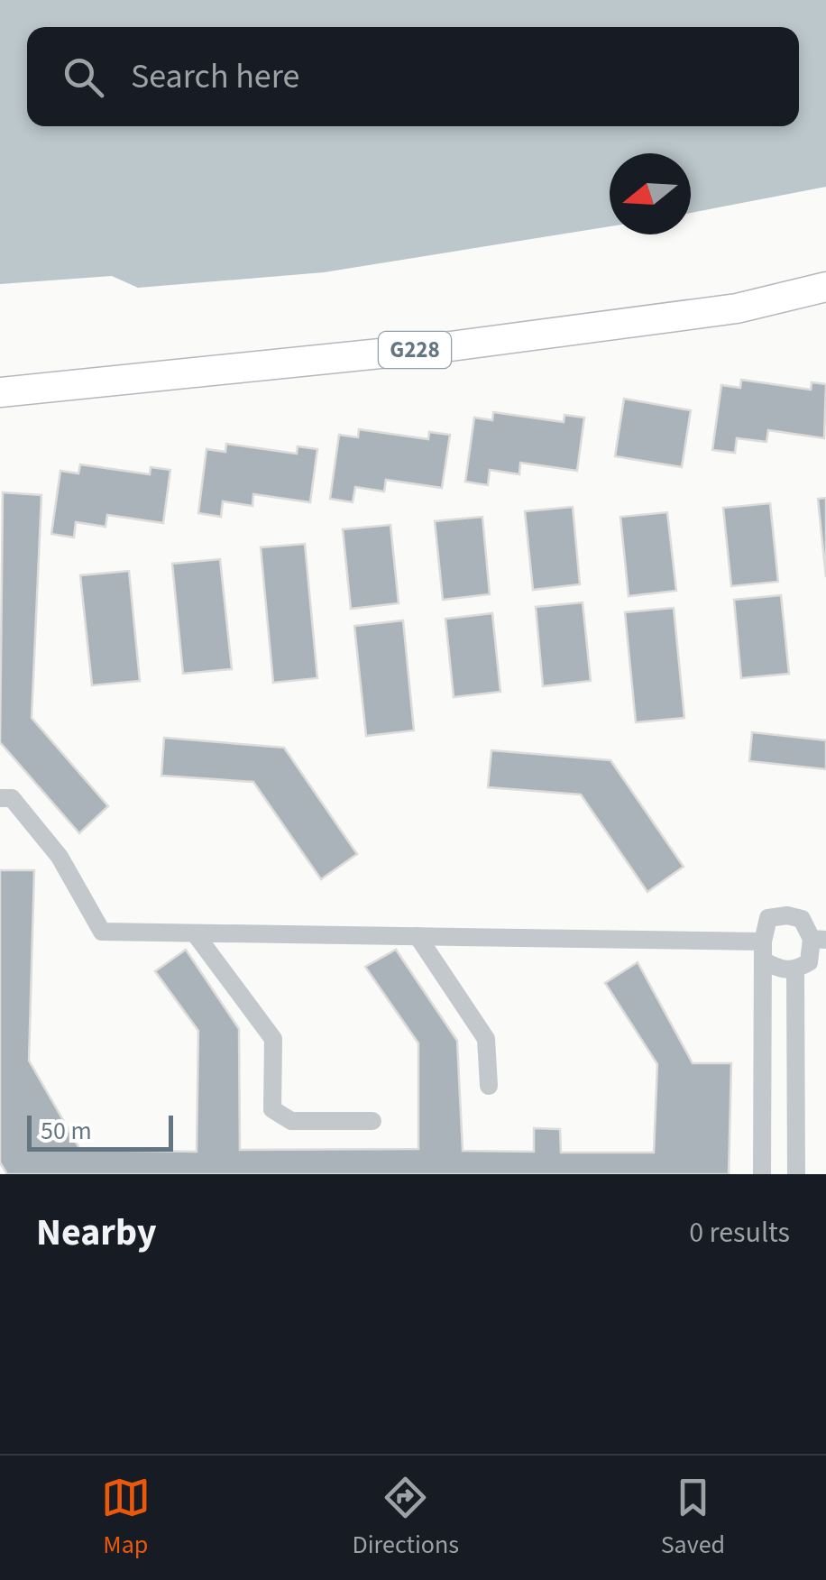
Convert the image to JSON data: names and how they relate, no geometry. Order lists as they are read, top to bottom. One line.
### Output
{"streets":{"highway":["G228"]},"scale_bar":"50 m","north":"left","page":{"search":"Search here","scale":"50 m","heading":["Nearby","0 results"],"nav":["Map","Directions","Saved"]}}
